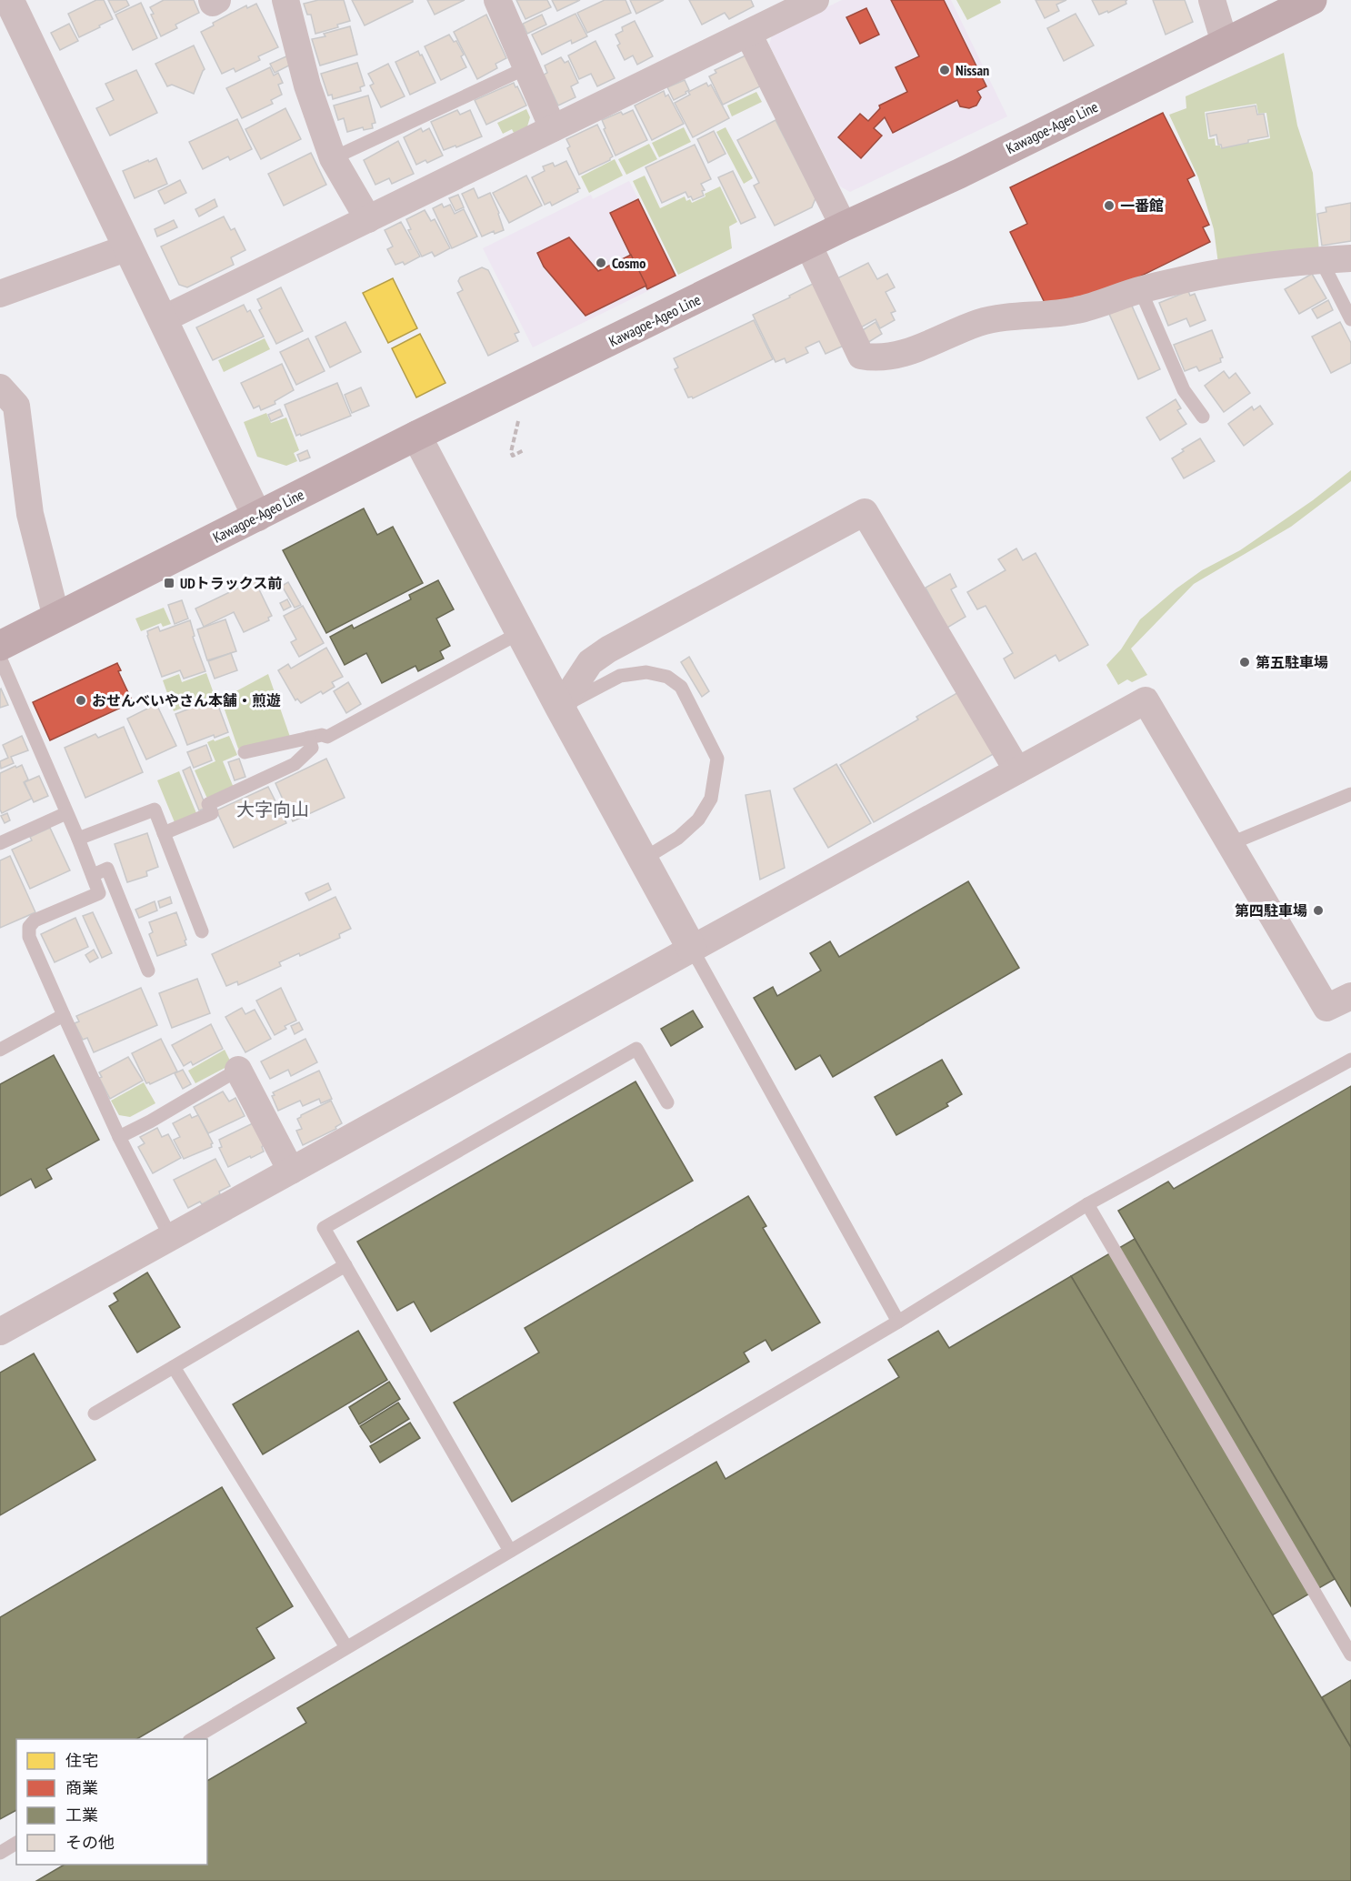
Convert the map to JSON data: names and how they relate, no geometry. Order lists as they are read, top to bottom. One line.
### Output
{"streets":{"main road":["Kawagoe-Ageo Line"]},"districts":["大字向山"],"places":{"other":["Nissan","一番館","Cosmo","第五駐車場","おせんべいやさん本舗・煎遊","第四駐車場"],"transit":["UDトラックス前"]},"legend":["住宅","商業","工業","その他"]}
